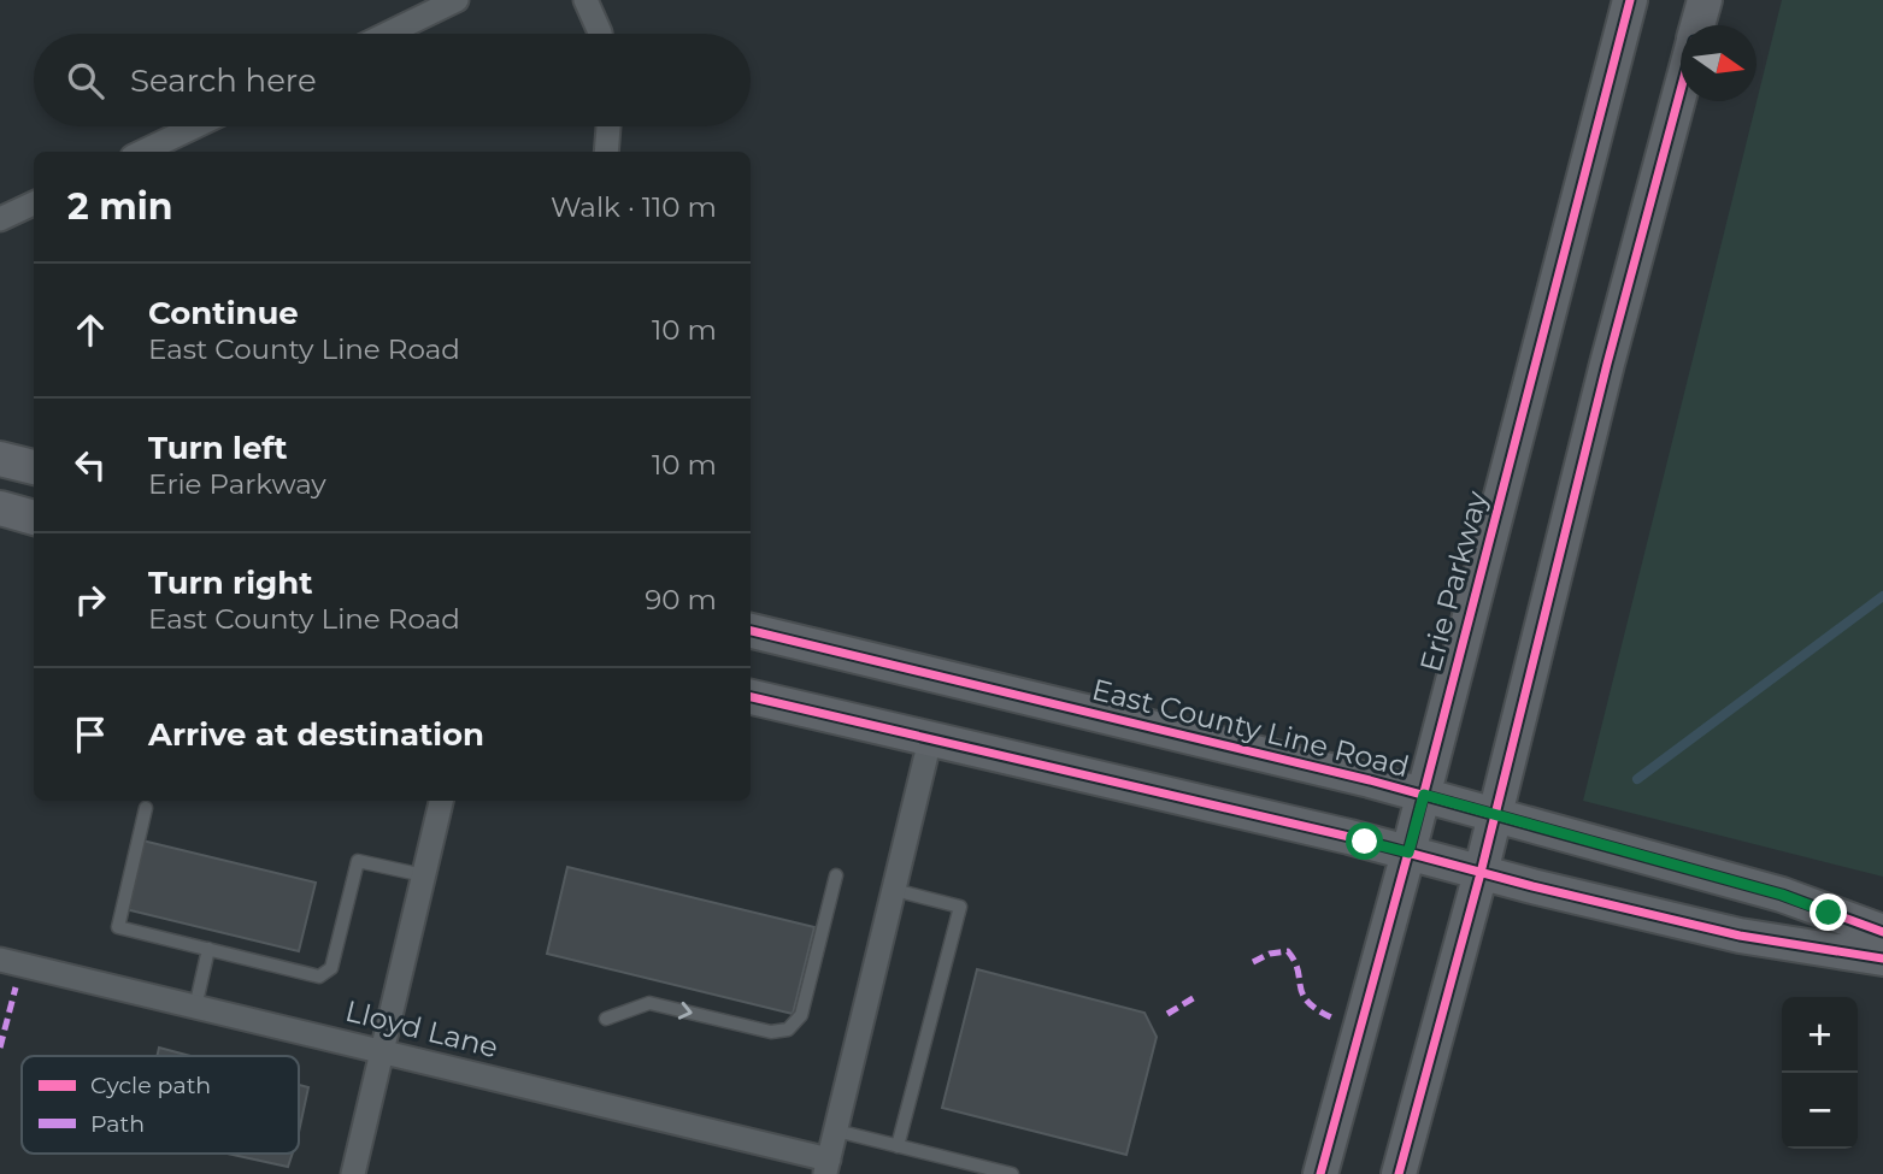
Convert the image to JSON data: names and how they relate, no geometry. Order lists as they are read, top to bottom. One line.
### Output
{"streets":{"main road":["Erie Parkway","East County Line Road"],"street":["Lloyd Lane"]},"crossings":[["Erie Parkway","East County Line Road"]],"legend":["Cycle path","Path"],"north":"right","page":{"search":"Search here","heading":["2 min","Walk · 110 m"],"list":[["Continue","East County Line Road","10 m"],["Turn left","Erie Parkway","10 m"],["Turn right","East County Line Road","90 m"],"Arrive at destination"],"map_buttons":["+","−"]}}
